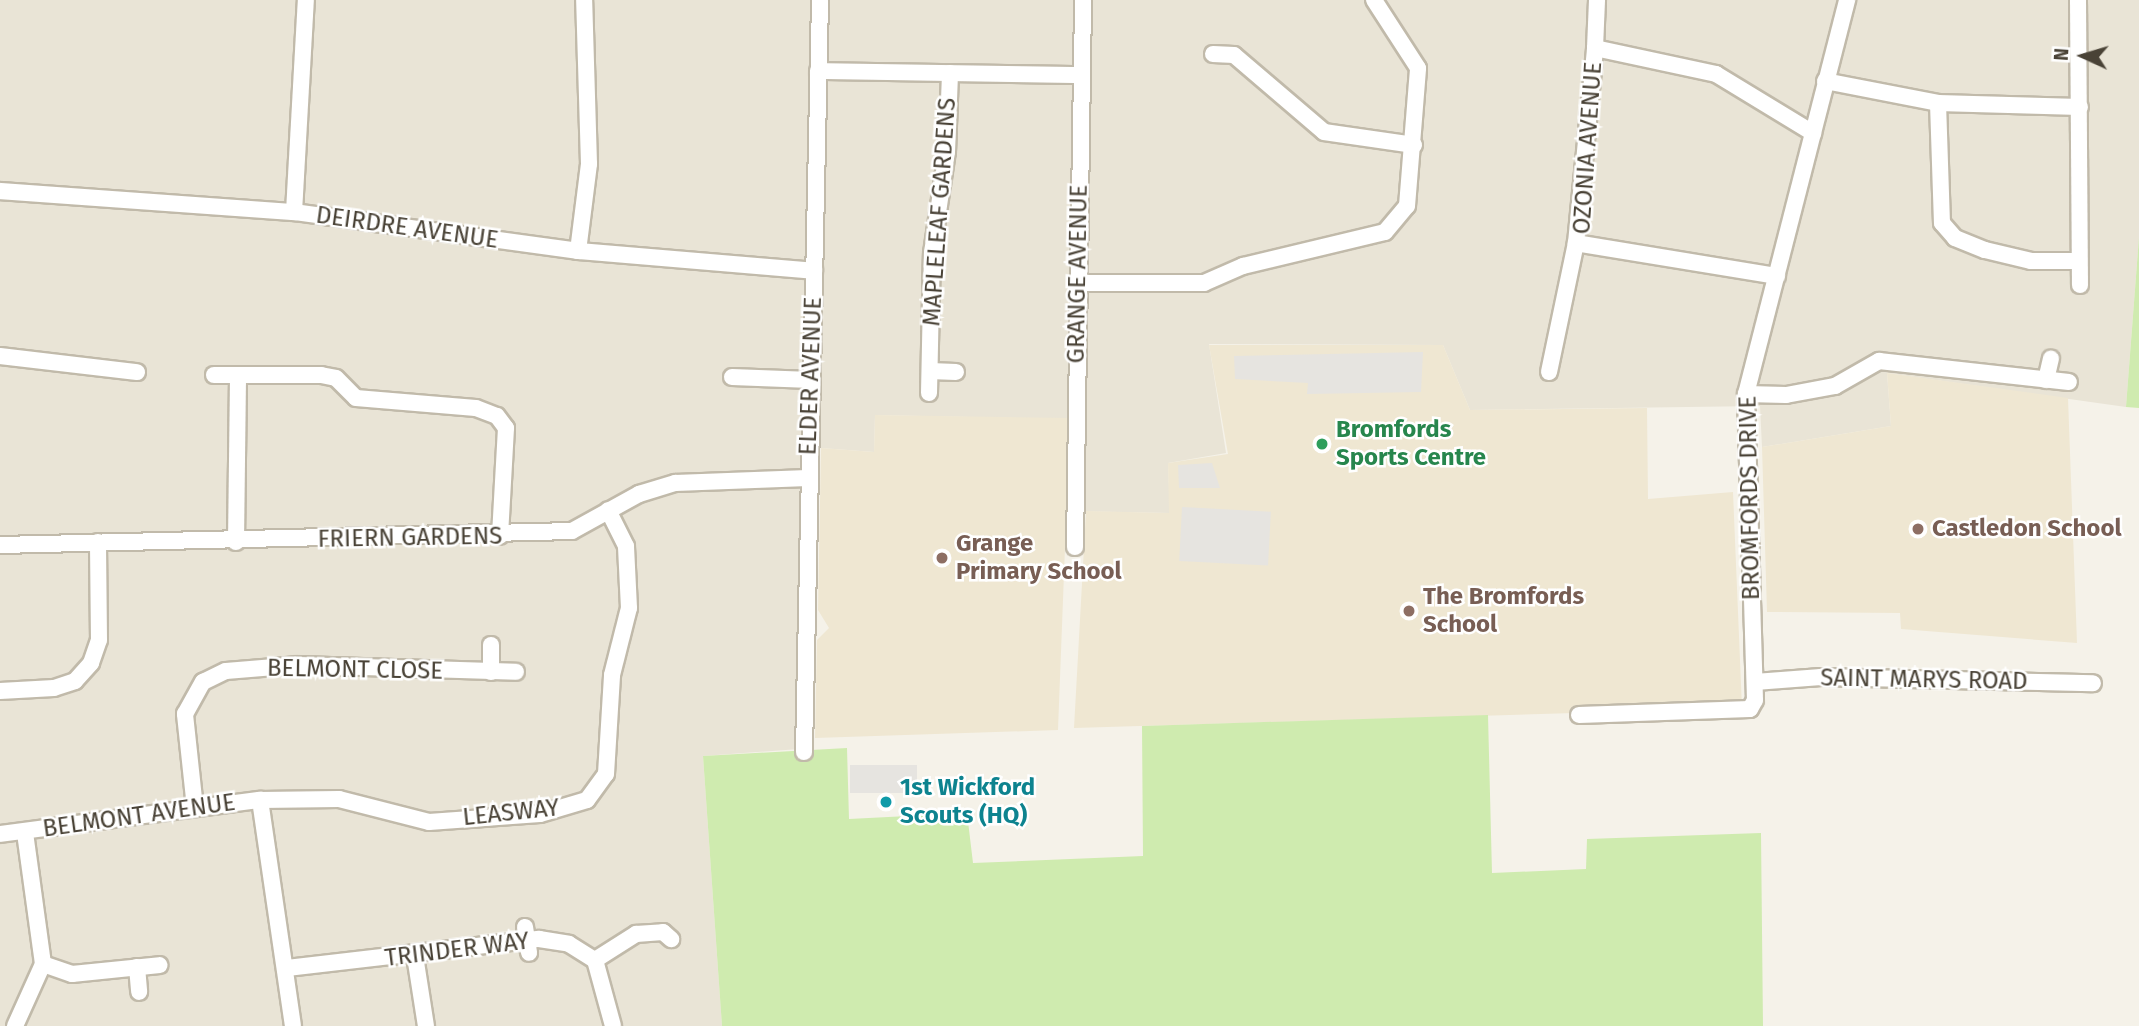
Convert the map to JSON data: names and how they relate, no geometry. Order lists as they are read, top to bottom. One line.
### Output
{"streets":{"street":["OZONIA AVENUE","MAPLELEAF GARDENS","DEIRDRE AVENUE","GRANGE AVENUE","ELDER AVENUE","BROMFORDS DRIVE","FRIERN GARDENS","BELMONT CLOSE","SAINT MARYS ROAD","LEASWAY","BELMONT AVENUE","TRINDER WAY"]},"crossings":[["OZONIA AVENUE","BROMFORDS DRIVE"],["DEIRDRE AVENUE","ELDER AVENUE"],["ELDER AVENUE","FRIERN GARDENS"],["BROMFORDS DRIVE","SAINT MARYS ROAD"],["FRIERN GARDENS","LEASWAY"],["BELMONT CLOSE","BELMONT AVENUE"],["LEASWAY","BELMONT AVENUE"],["BELMONT AVENUE","TRINDER WAY"]],"places":["Bromfords Sports Centre","Castledon School","Grange Primary School","The Bromfords School","1st Wickford Scouts (HQ)"],"north":"left"}
